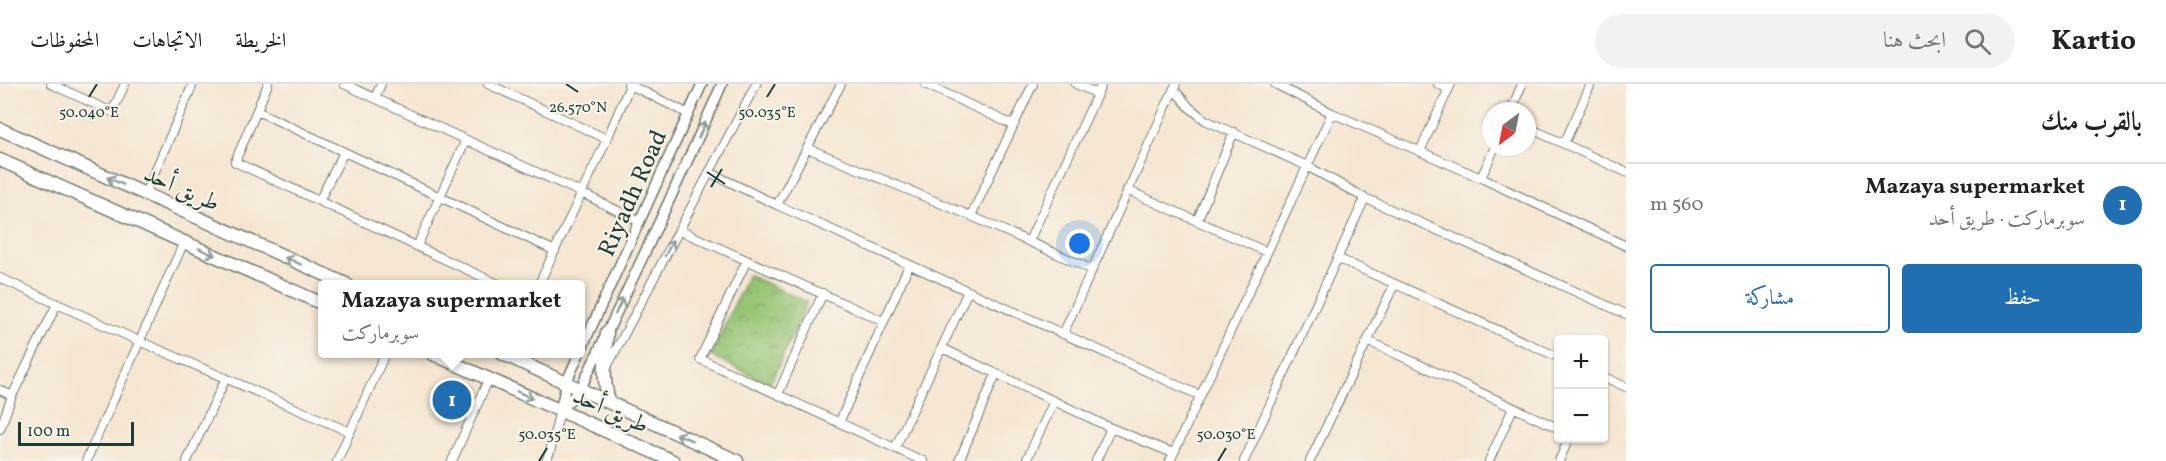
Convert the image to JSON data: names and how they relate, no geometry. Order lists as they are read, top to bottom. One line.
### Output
{"streets":{"main road":["طريق أحد"],"street":["Riyadh Road"]},"crossings":[["طريق أحد","Riyadh Road"]],"scale_bar":"100 m","north":"bottom left","page":{"header":"Kartio","search":"ابحث هنا","nav":["الخريطة","الاتجاهات","المحفوظات"],"heading":"بالقرب منك","list":[{"mark":"1","name":"Mazaya supermarket","note":"سوبرماركت · طريق أحد","value":"560 m"}],"buttons":["حفظ","مشاركة"],"popup":["Mazaya supermarket","سوبرماركت"],"map_buttons":["+","−"],"pins":"1","scale":"100 m"},"coordinates":["26.570°N","50.040°E","50.035°E","50.030°E"]}
